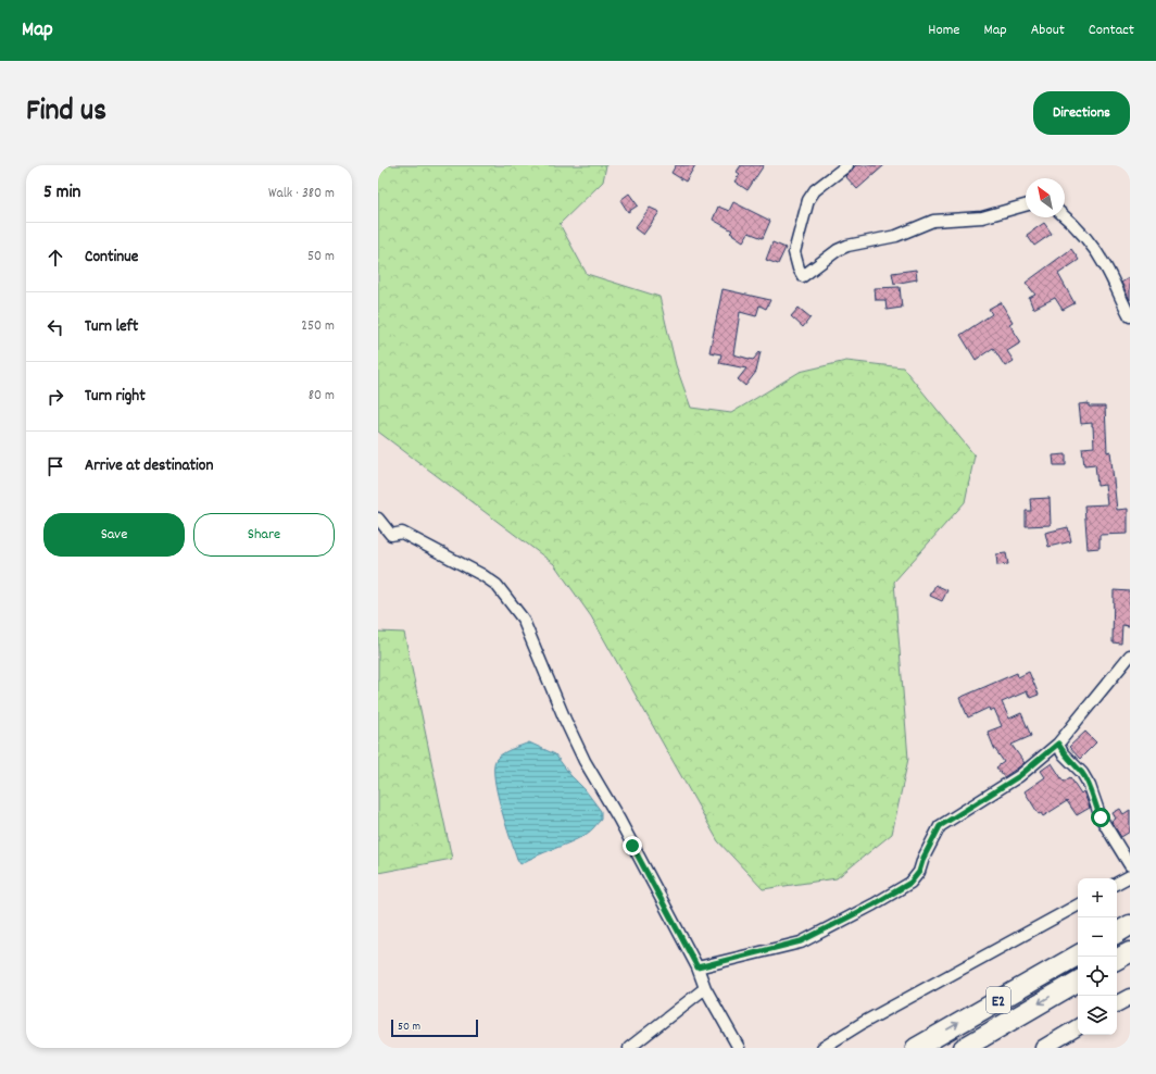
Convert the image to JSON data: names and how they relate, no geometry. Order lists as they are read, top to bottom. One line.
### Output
{"streets":{"highway":["E2"]},"scale_bar":"50 m","north":"top left","page":{"header":"Map","nav":["Home","Map","About","Contact"],"title":"Find us","buttons":["Directions",["Save","Share"]],"heading":["5 min","Walk · 380 m"],"list":[["Continue","50 m"],["Turn left","250 m"],["Turn right","80 m"],"Arrive at destination"],"map_buttons":["+","−"],"scale":"50 m"}}
